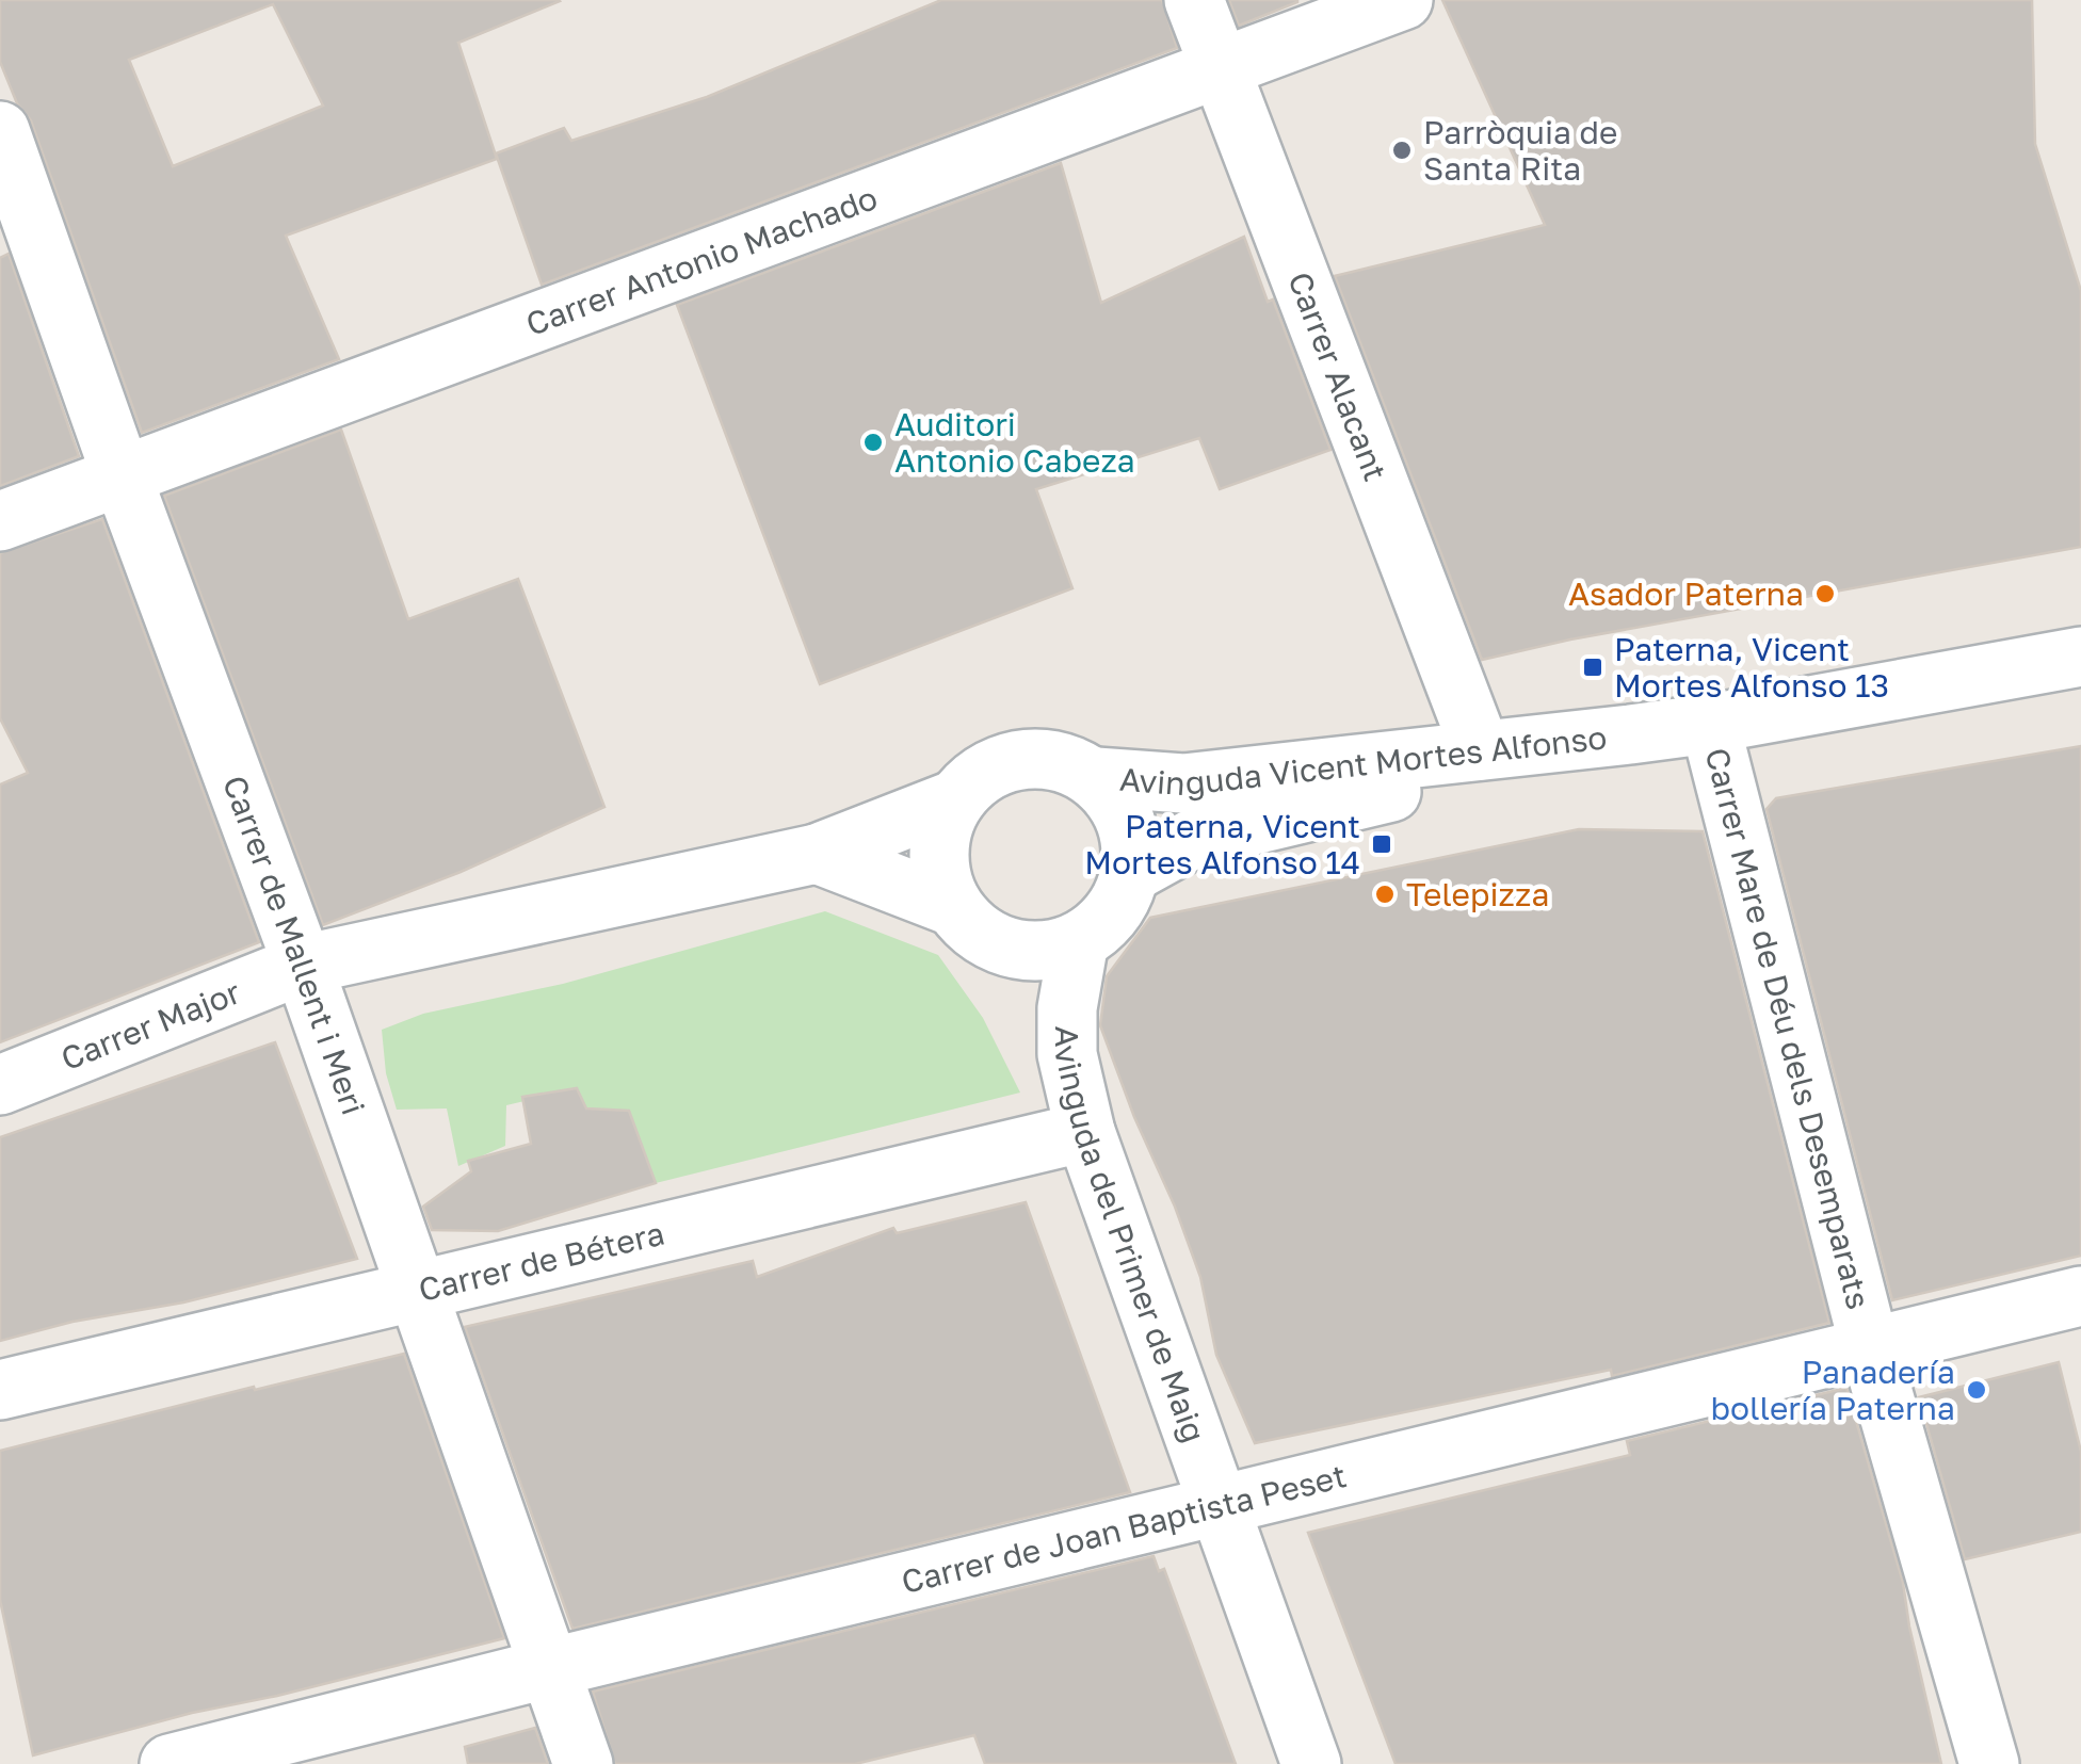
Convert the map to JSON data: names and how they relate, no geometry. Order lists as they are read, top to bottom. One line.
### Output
{"streets":{"street":["Carrer Antonio Machado","Carrer Alacant","Avinguda Vicent Mortes Alfonso","Carrer de Mallent i Meri","Carrer Major","Carrer Mare de Déu dels Desemparats","Avinguda del Primer de Maig","Carrer de Bétera","Carrer de Joan Baptista Peset"]},"crossings":[["Carrer Antonio Machado","Carrer Alacant"],["Carrer Antonio Machado","Carrer de Mallent i Meri"],["Carrer Alacant","Avinguda Vicent Mortes Alfonso"],["Avinguda Vicent Mortes Alfonso","Carrer Mare de Déu dels Desemparats"],["Avinguda Vicent Mortes Alfonso","Avinguda del Primer de Maig"],["Carrer de Mallent i Meri","Carrer Major"],["Carrer de Mallent i Meri","Carrer de Bétera"],["Carrer de Mallent i Meri","Carrer de Joan Baptista Peset"],["Carrer Mare de Déu dels Desemparats","Carrer de Joan Baptista Peset"],["Avinguda del Primer de Maig","Carrer de Bétera"],["Avinguda del Primer de Maig","Carrer de Joan Baptista Peset"]],"places":{"other":["Parròquia de Santa Rita","Auditori Antonio Cabeza","Asador Paterna","Telepizza","Panadería bollería Paterna"],"transit":["Paterna, Vicent Mortes Alfonso 13","Paterna, Vicent Mortes Alfonso 14"]}}
